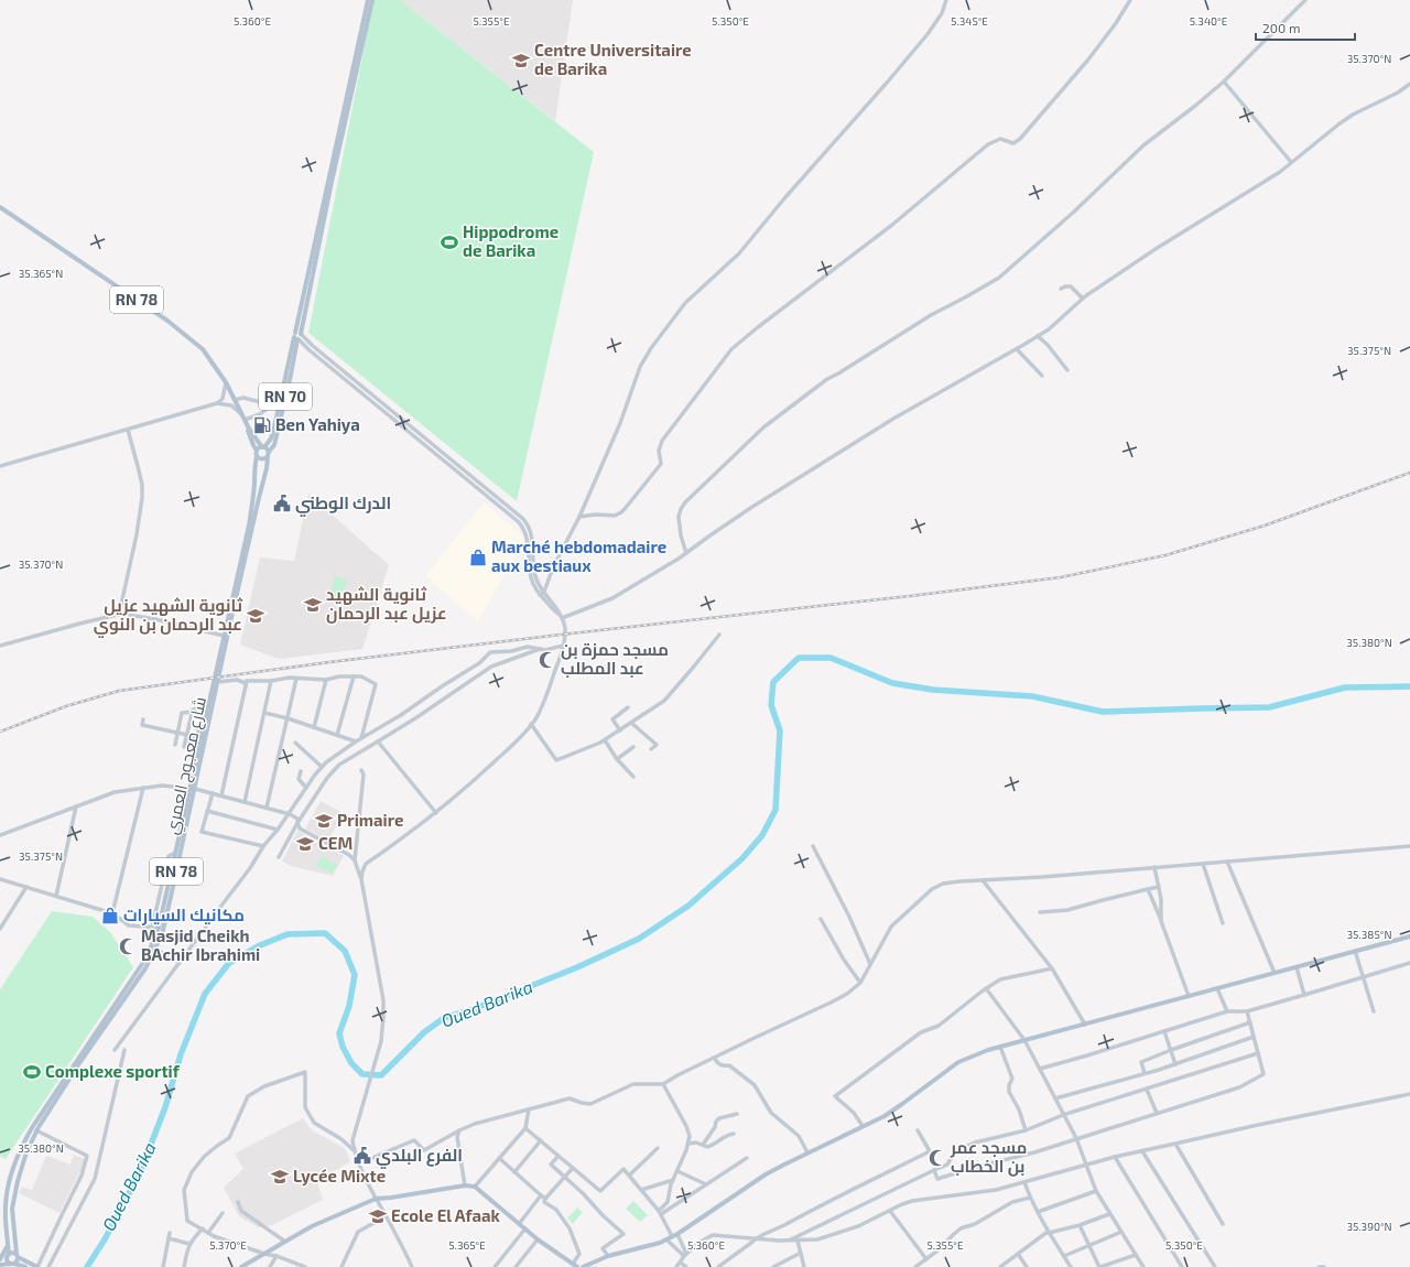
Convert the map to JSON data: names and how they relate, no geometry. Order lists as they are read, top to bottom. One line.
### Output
{"streets":{"main road":["RN 78","RN 70","شارع معجوج العمري"]},"crossings":[["RN 78","RN 70"],["RN 78","شارع معجوج العمري"],["RN 70","شارع معجوج العمري"]],"water":["Oued Barika"],"places":{"school or university":["Centre Universitaire de Barika","ثانوية الشهيد عزيل عبد الرحمان","ثانوية الشهيد عزيل عبد الرحمان بن النوي","Primaire","CEM","Lycée Mixte","Ecole El Afaak"],"sports":["Hippodrome de Barika","Complexe sportif"],"fuel station":["Ben Yahiya"],"public building":["الدرك الوطني","الفرع البلدي"],"shop":["Marché hebdomadaire aux bestiaux","مكانيك السيارات"],"mosque":["مسجد حمزة بن عبد المطلب","Masjid Cheikh BAchir Ibrahimi","مسجد عمر بن الخطاب"]},"scale_bar":"200 m","coordinates":["5.360°E","5.355°E","5.350°E","5.345°E","5.340°E","35.370°N","35.365°N","35.375°N","35.380°N","35.385°N","35.390°N","5.370°E","5.365°E"]}
